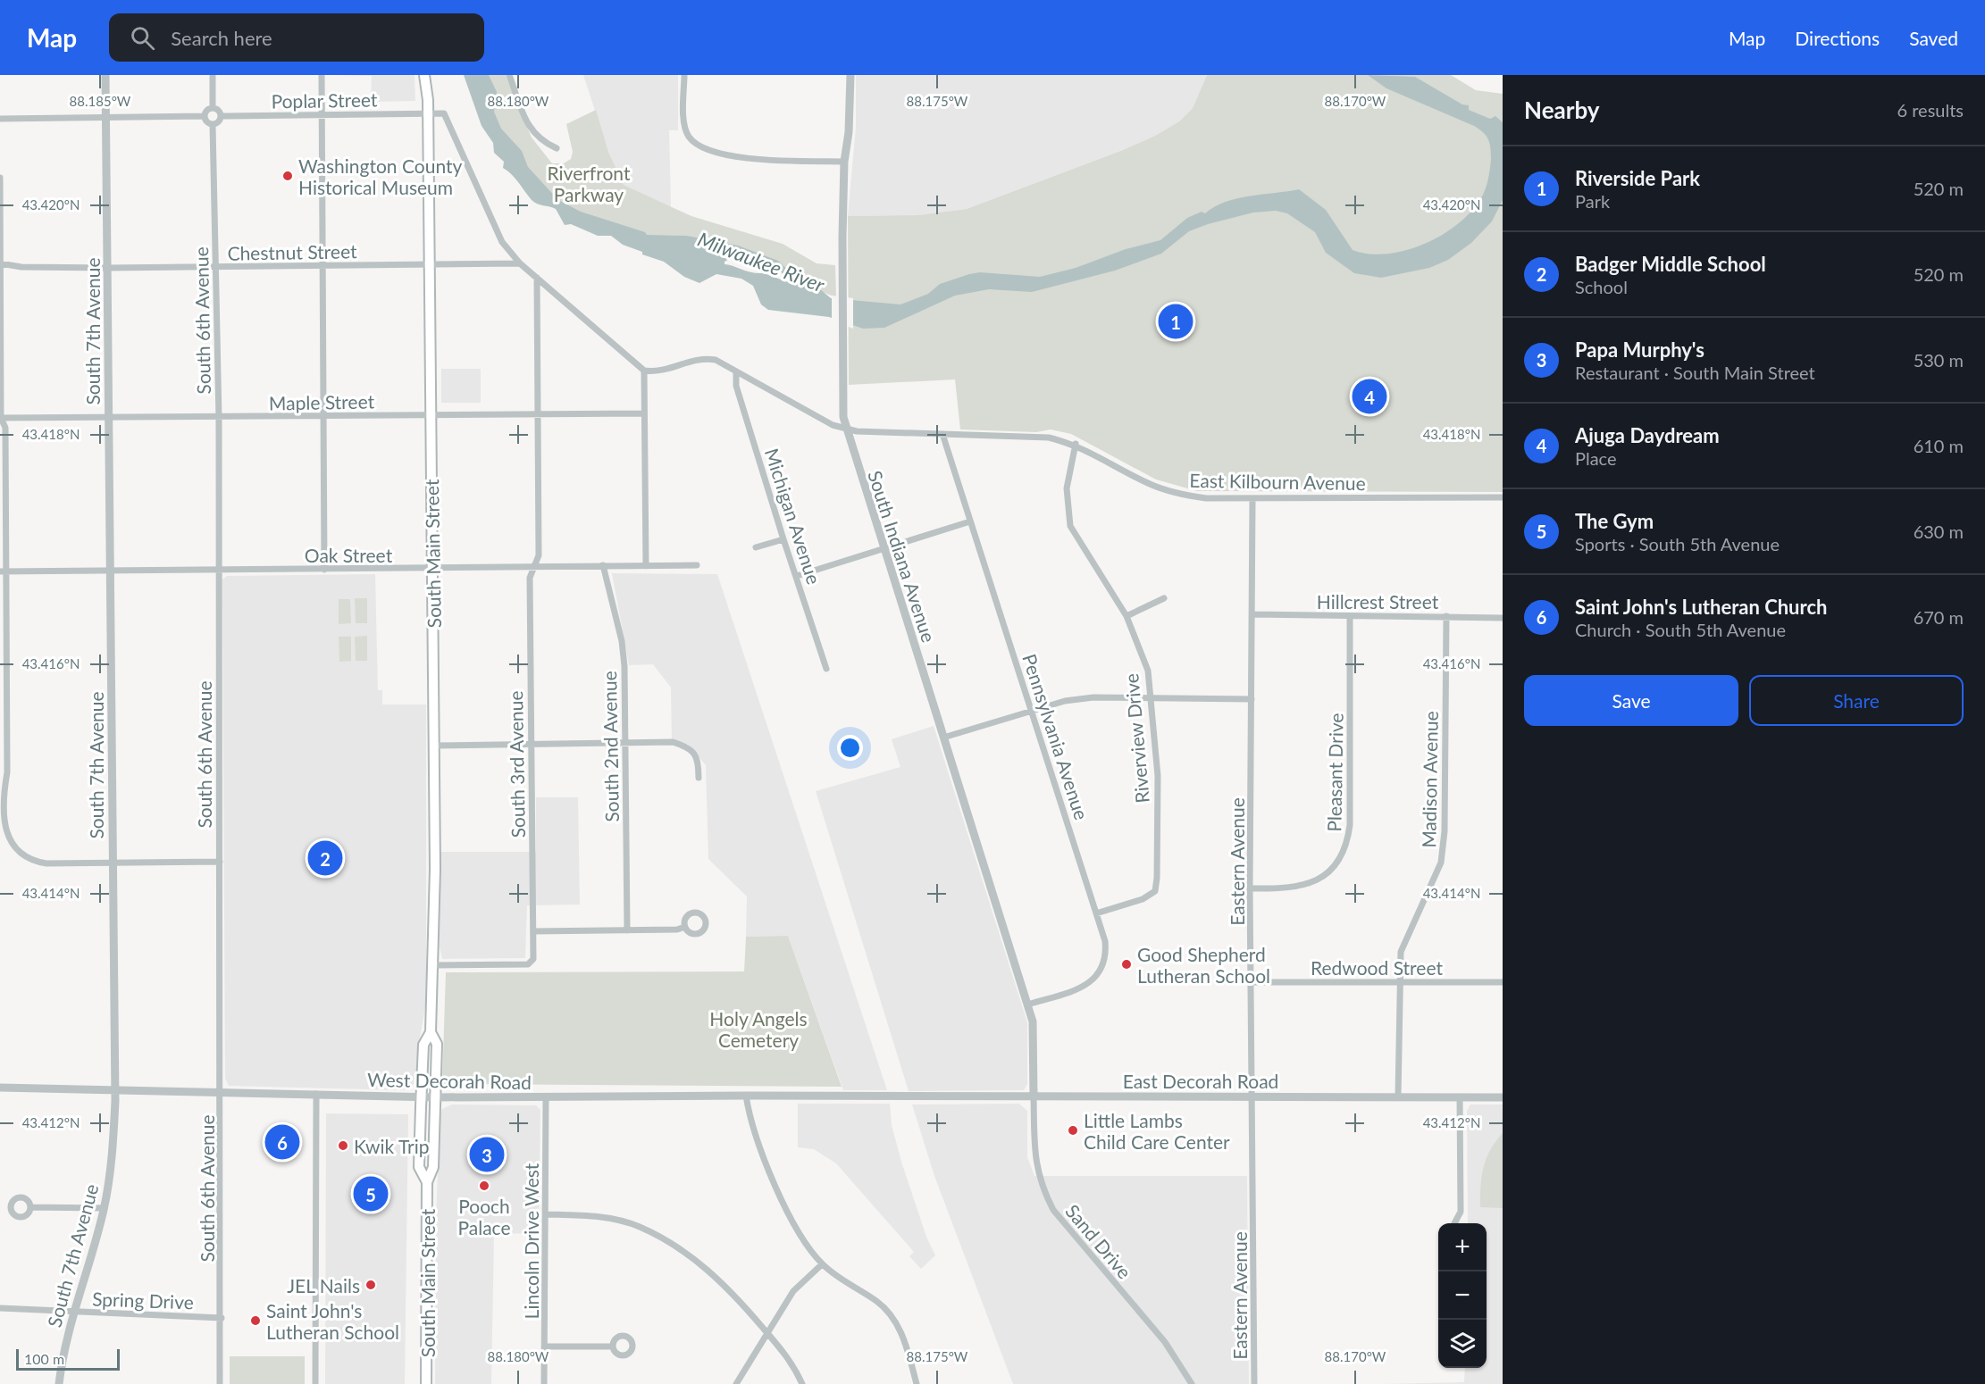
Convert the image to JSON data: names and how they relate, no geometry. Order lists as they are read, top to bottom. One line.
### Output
{"streets":{"main road":["South Main Street"],"street":["Poplar Street","Chestnut Street","South 6th Avenue","South 7th Avenue","Maple Street","East Kilbourn Avenue","Michigan Avenue","Oak Street","South Indiana Avenue","Hillcrest Street","Pennsylvania Avenue","Riverview Drive","South 2nd Avenue","South 3rd Avenue","Pleasant Drive","Madison Avenue","Eastern Avenue","Redwood Street","West Decorah Road","East Decorah Road","Lincoln Drive West","Sand Drive","Spring Drive"]},"crossings":[["Poplar Street","South 6th Avenue"],["Poplar Street","South Main Street"],["Chestnut Street","South 6th Avenue"],["Chestnut Street","South 7th Avenue"],["Chestnut Street","South Main Street"],["South 6th Avenue","Maple Street"],["South 6th Avenue","Oak Street"],["South 6th Avenue","West Decorah Road"],["South 6th Avenue","Spring Drive"],["South 7th Avenue","Maple Street"],["South 7th Avenue","Oak Street"],["South 7th Avenue","West Decorah Road"],["South 7th Avenue","Spring Drive"],["Maple Street","South Main Street"],["Maple Street","South 3rd Avenue"],["East Kilbourn Avenue","Michigan Avenue"],["East Kilbourn Avenue","South Indiana Avenue"],["East Kilbourn Avenue","Pennsylvania Avenue"],["East Kilbourn Avenue","Riverview Drive"],["East Kilbourn Avenue","Eastern Avenue"],["South Main Street","Oak Street"],["South Main Street","South 3rd Avenue"],["South Main Street","West Decorah Road"],["Oak Street","South 2nd Avenue"],["Oak Street","South 3rd Avenue"],["South Indiana Avenue","Pennsylvania Avenue"],["South Indiana Avenue","East Decorah Road"],["South Indiana Avenue","Sand Drive"],["Hillcrest Street","Pleasant Drive"],["Hillcrest Street","Madison Avenue"],["Hillcrest Street","Eastern Avenue"],["Pennsylvania Avenue","Riverview Drive"],["Pleasant Drive","Eastern Avenue"],["Madison Avenue","Redwood Street"],["Madison Avenue","East Decorah Road"],["Eastern Avenue","Redwood Street"],["Eastern Avenue","East Decorah Road"],["West Decorah Road","East Decorah Road"],["West Decorah Road","Lincoln Drive West"],["East Decorah Road","Sand Drive"]],"water":["Milwaukee River"],"parks":["Riverfront Parkway","Holy Angels Cemetery"],"places":["Washington County Historical Museum","Good Shepherd Lutheran School","Little Lambs Child Care Center","Kwik Trip","Pooch Palace","JEL Nails","Saint John's Lutheran School"],"scale_bar":"100 m","page":{"header":"Map","search":"Search here","nav":["Map","Directions","Saved"],"heading":["Nearby","6 results"],"list":[{"mark":"1","name":"Riverside Park","note":"Park","value":"520 m"},{"mark":"2","name":"Badger Middle School","note":"School","value":"520 m"},{"mark":"3","name":"Papa Murphy's","note":"Restaurant · South Main Street","value":"530 m"},{"mark":"4","name":"Ajuga Daydream","note":"Place","value":"610 m"},{"mark":"5","name":"The Gym","note":"Sports · South 5th Avenue","value":"630 m"},{"mark":"6","name":"Saint John's Lutheran Church","note":"Church · South 5th Avenue","value":"670 m"}],"pins":["1","4","2","6","3","5"],"buttons":["Save","Share"],"map_buttons":["+","−"],"scale":"100 m"},"coordinates":["88.185°W","88.180°W","88.175°W","88.170°W","43.420°N","43.418°N","43.416°N","43.414°N","43.412°N"]}
